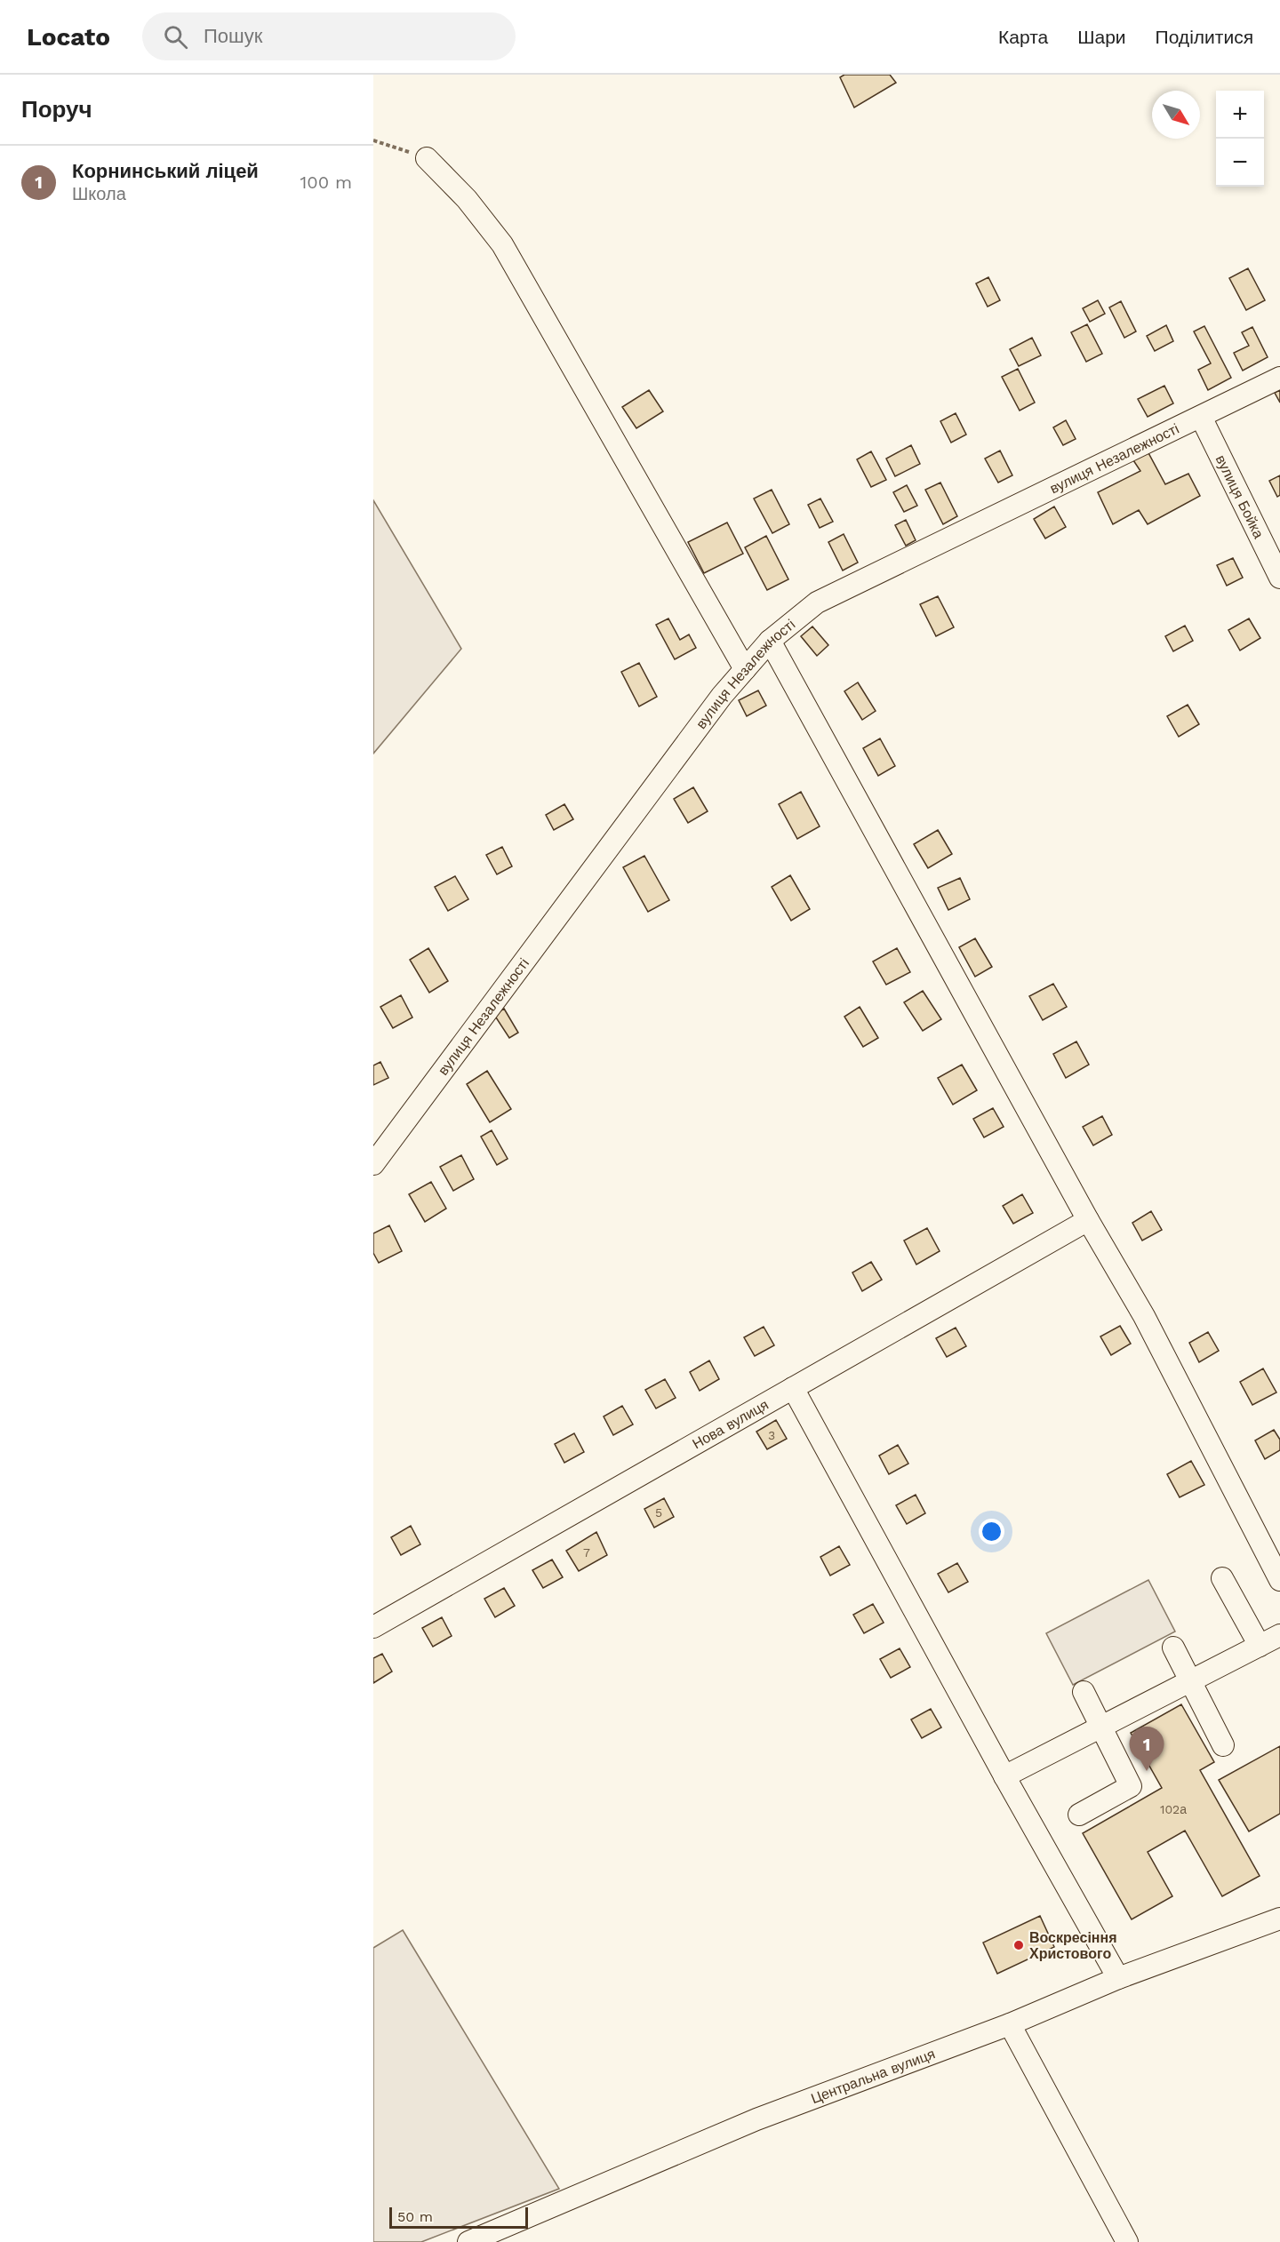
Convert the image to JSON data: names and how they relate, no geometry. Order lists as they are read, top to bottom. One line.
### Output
{"streets":{"street":["вулиця Незалежності","вулиця Бойка","Нова вулиця","Центральна вулиця"]},"crossings":[["вулиця Незалежності","вулиця Бойка"]],"places":["Воскресіння Христового"],"house_numbers":["3","5","7","102а"],"scale_bar":"50 m","north":"bottom right","page":{"header":"Locato","search":"Пошук","nav":["Карта","Шари","Поділитися"],"heading":"Поруч","map_buttons":["+","−"],"list":[{"mark":"1","name":"Корнинський ліцей","note":"Школа","value":"100 m"}],"pins":"1","scale":"50 m"}}
